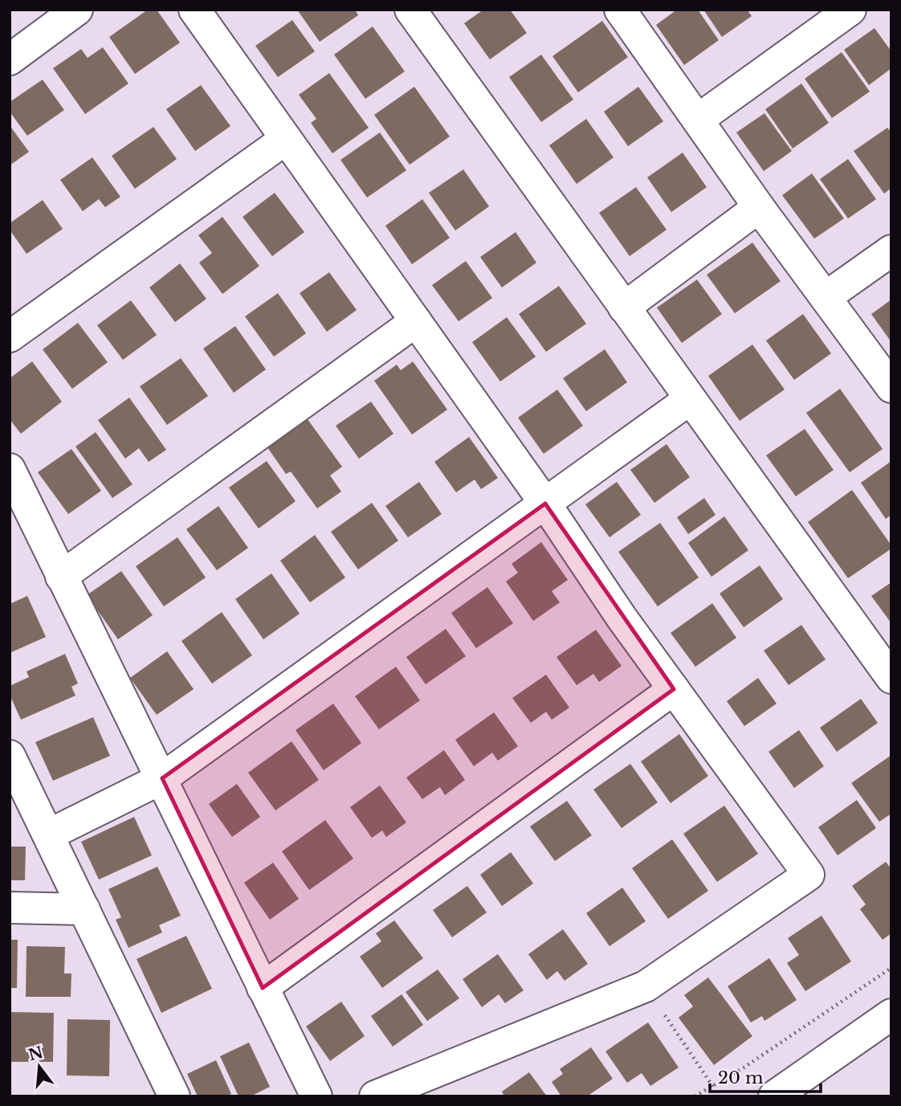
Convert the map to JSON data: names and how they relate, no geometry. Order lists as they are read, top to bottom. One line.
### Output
{"scale_bar":"20 m","north":"top"}
